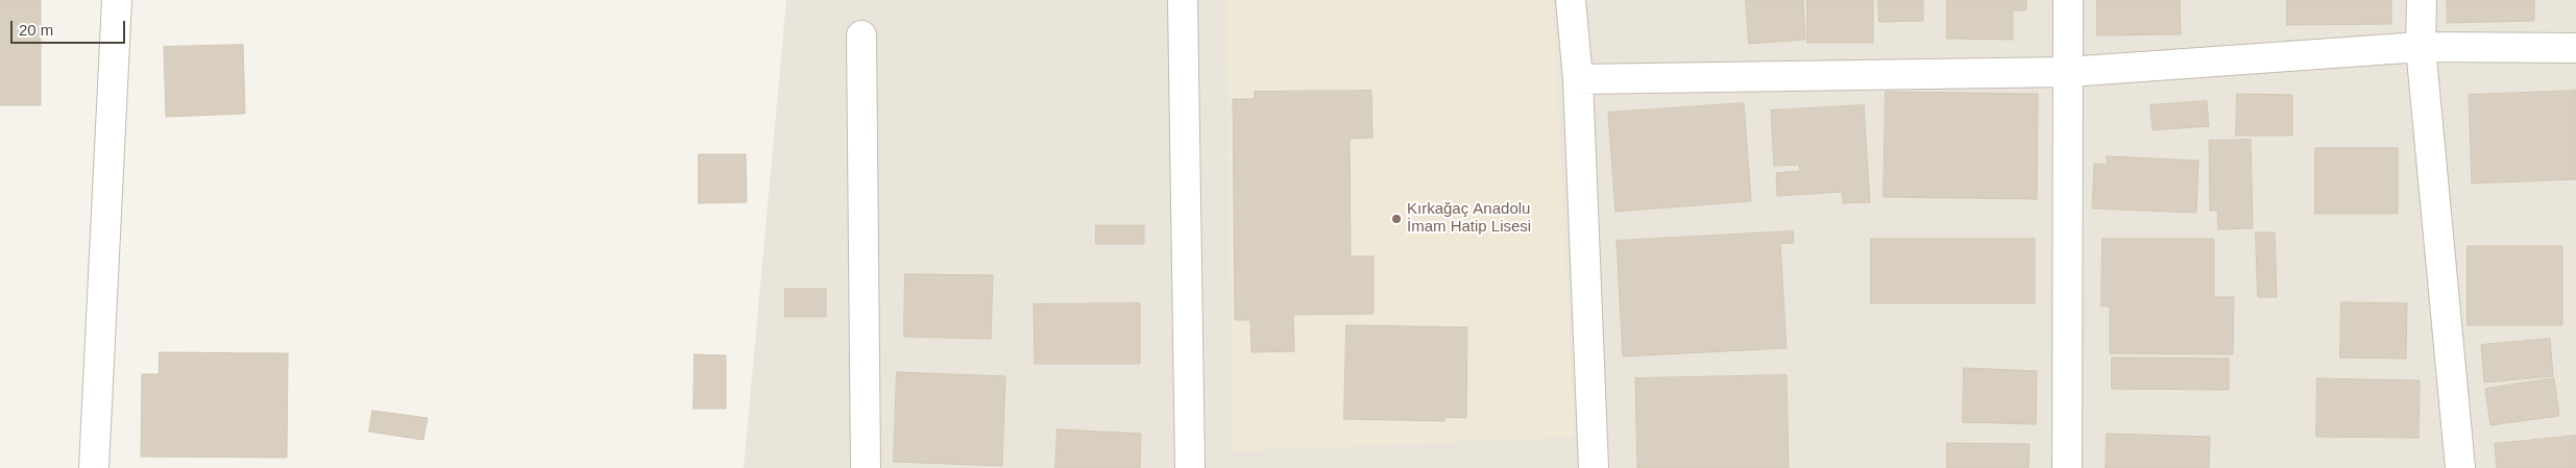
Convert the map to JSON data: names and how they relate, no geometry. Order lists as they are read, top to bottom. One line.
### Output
{"places":["Kırkağaç Anadolu İmam Hatip Lisesi"],"scale_bar":"20 m"}
